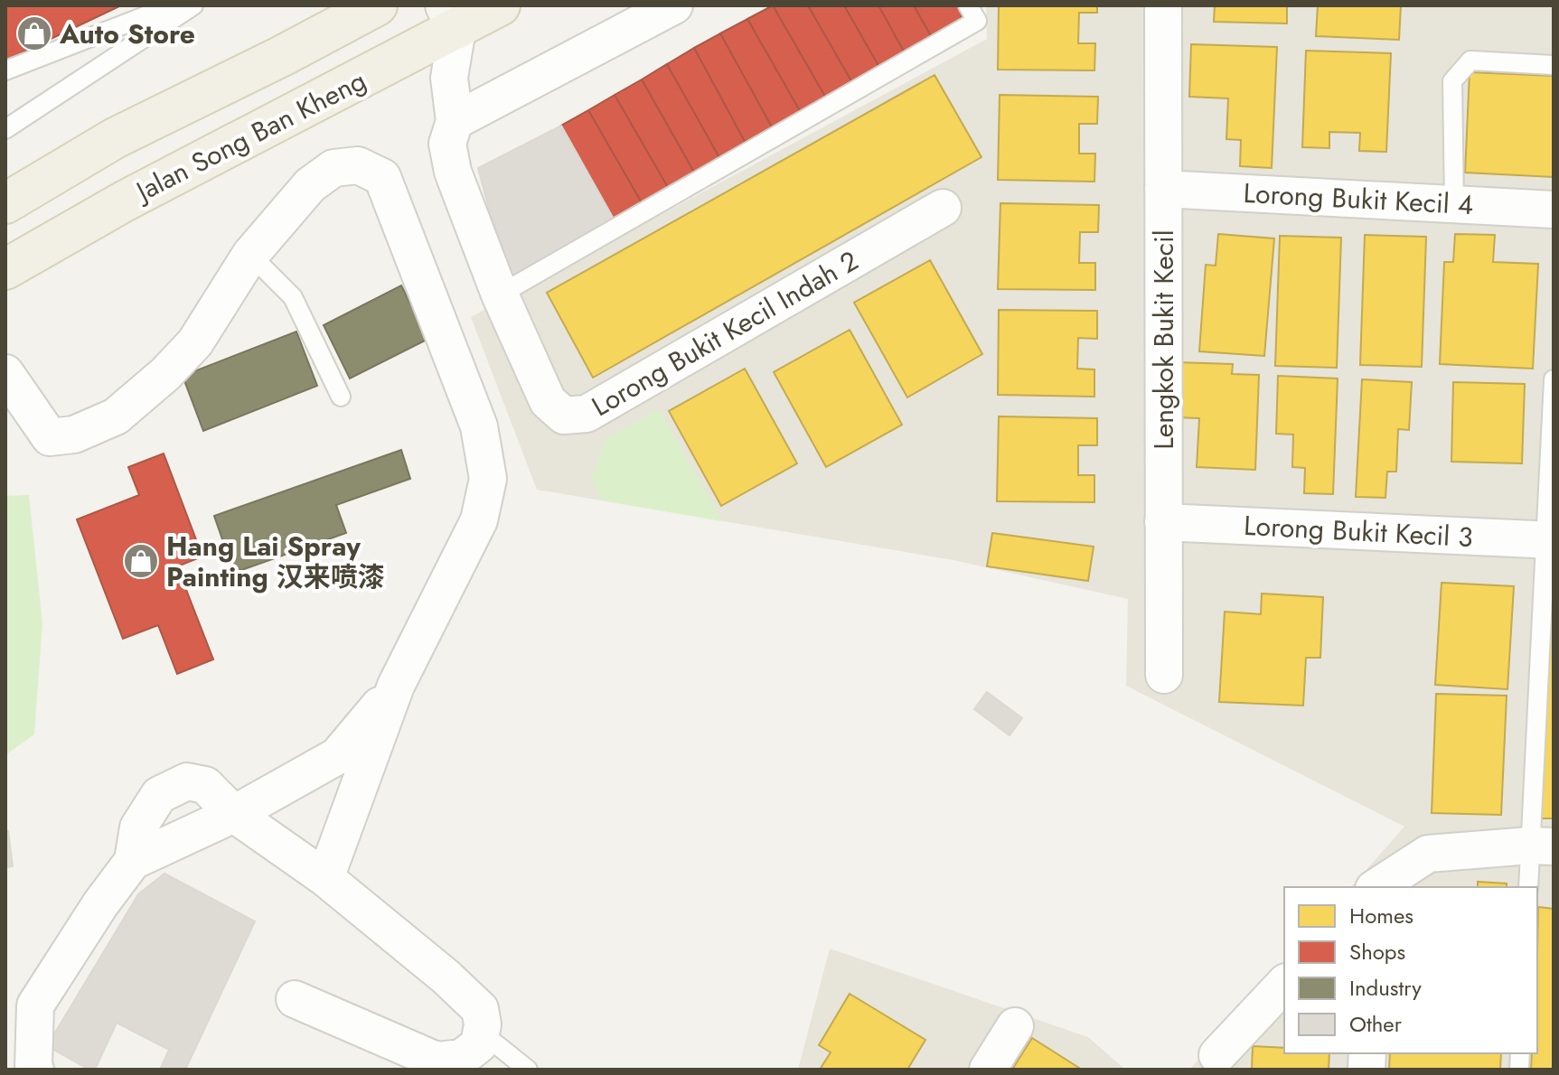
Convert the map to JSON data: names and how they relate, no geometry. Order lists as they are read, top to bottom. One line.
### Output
{"streets":{"main road":["Jalan Song Ban Kheng"],"street":["Lorong Bukit Kecil 4","Lorong Bukit Kecil Indah 2","Lengkok Bukit Kecil","Lorong Bukit Kecil 3"]},"crossings":[["Jalan Song Ban Kheng","Lorong Bukit Kecil Indah 2"],["Lorong Bukit Kecil 4","Lengkok Bukit Kecil"],["Lengkok Bukit Kecil","Lorong Bukit Kecil 3"]],"places":{"shop":["Auto Store","Hang Lai Spray Painting 汉来喷漆"]},"legend":["Homes","Shops","Industry","Other"]}
